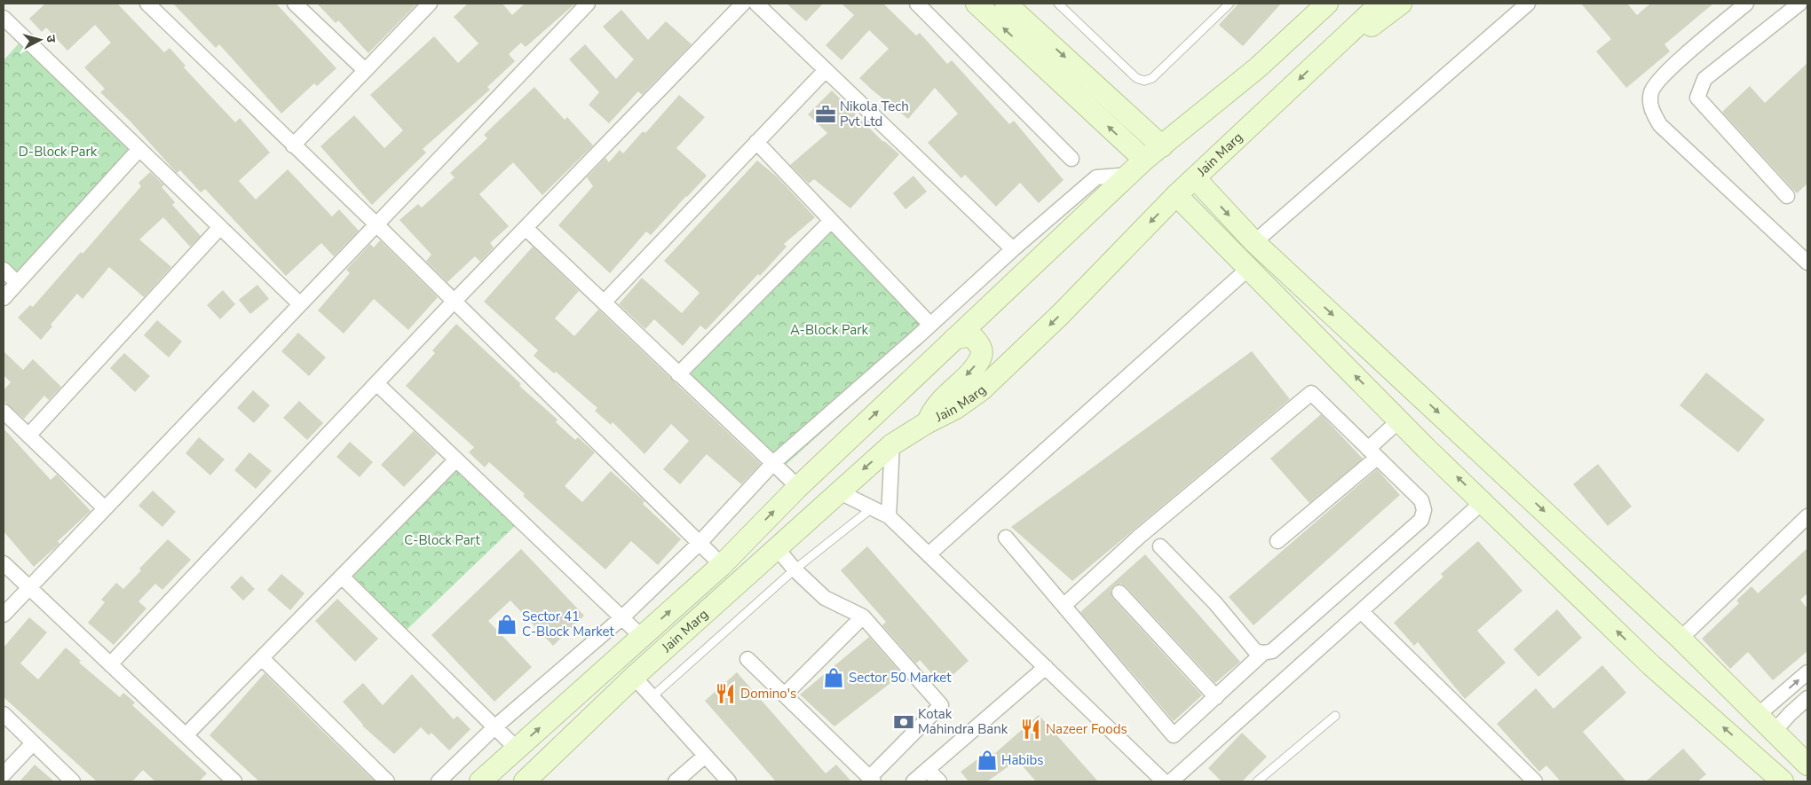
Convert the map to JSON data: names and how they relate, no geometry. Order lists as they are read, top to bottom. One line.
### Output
{"streets":{"street":["Jain Marg"]},"parks":["D-Block Park","A-Block Park","C-Block Part"],"places":{"office":["Nikola Tech Pvt Ltd"],"shop":["Sector 41 C-Block Market","Sector 50 Market","Habibs"],"restaurant":["Domino's","Nazeer Foods"],"bank":["Kotak Mahindra Bank"]},"north":"right"}
